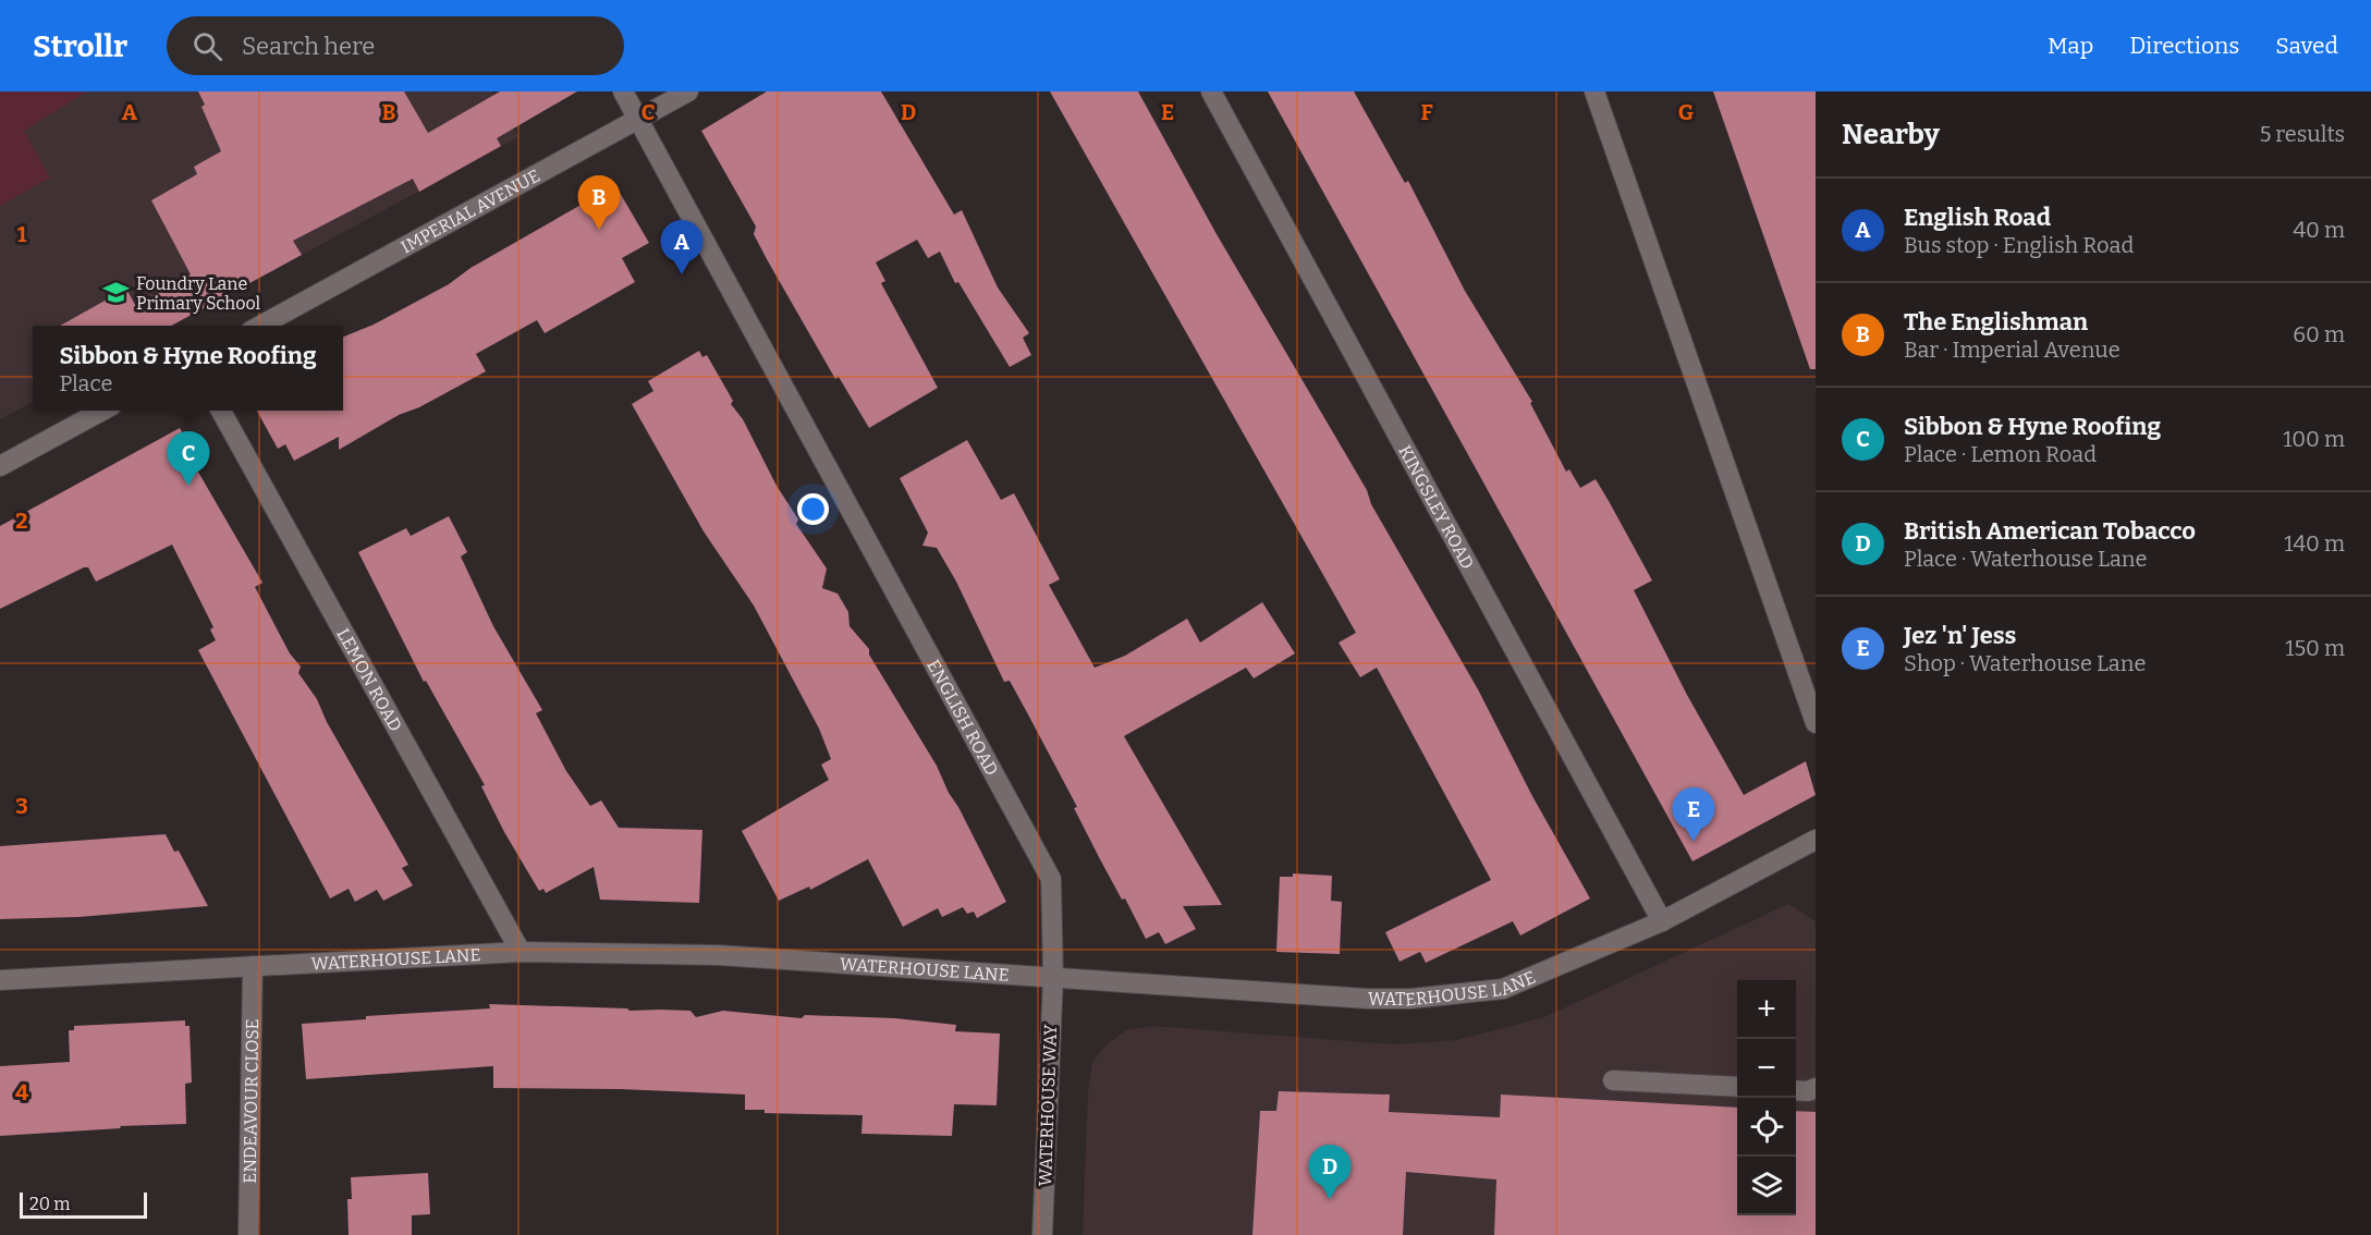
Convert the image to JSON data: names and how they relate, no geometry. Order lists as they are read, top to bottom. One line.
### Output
{"streets":{"street":["IMPERIAL AVENUE","KINGSLEY ROAD","LEMON ROAD","ENGLISH ROAD","WATERHOUSE LANE","ENDEAVOUR CLOSE","WATERHOUSE WAY"]},"crossings":[["IMPERIAL AVENUE","ENGLISH ROAD"],["KINGSLEY ROAD","WATERHOUSE LANE"],["LEMON ROAD","WATERHOUSE LANE"],["ENGLISH ROAD","WATERHOUSE LANE"],["ENGLISH ROAD","WATERHOUSE WAY"],["WATERHOUSE LANE","ENDEAVOUR CLOSE"],["WATERHOUSE LANE","WATERHOUSE WAY"]],"places":{"school or university":["Foundry Lane Primary School"]},"scale_bar":"20 m","page":{"header":"Strollr","search":"Search here","nav":["Map","Directions","Saved"],"heading":["Nearby","5 results"],"pins":["B","A","C","E","D"],"list":[{"mark":"A","name":"English Road","note":"Bus stop · English Road","value":"40 m"},{"mark":"B","name":"The Englishman","note":"Bar · Imperial Avenue","value":"60 m"},{"mark":"C","name":"Sibbon & Hyne Roofing","note":"Place · Lemon Road","value":"100 m"},{"mark":"D","name":"British American Tobacco","note":"Place · Waterhouse Lane","value":"140 m"},{"mark":"E","name":"Jez 'n' Jess","note":"Shop · Waterhouse Lane","value":"150 m"}],"popup":["Sibbon & Hyne Roofing","Place"],"map_buttons":["+","−"],"scale":"20 m"},"grid":{"columns":["A","B","C","D","E","F","G"],"rows":["1","2","3","4"]}}
